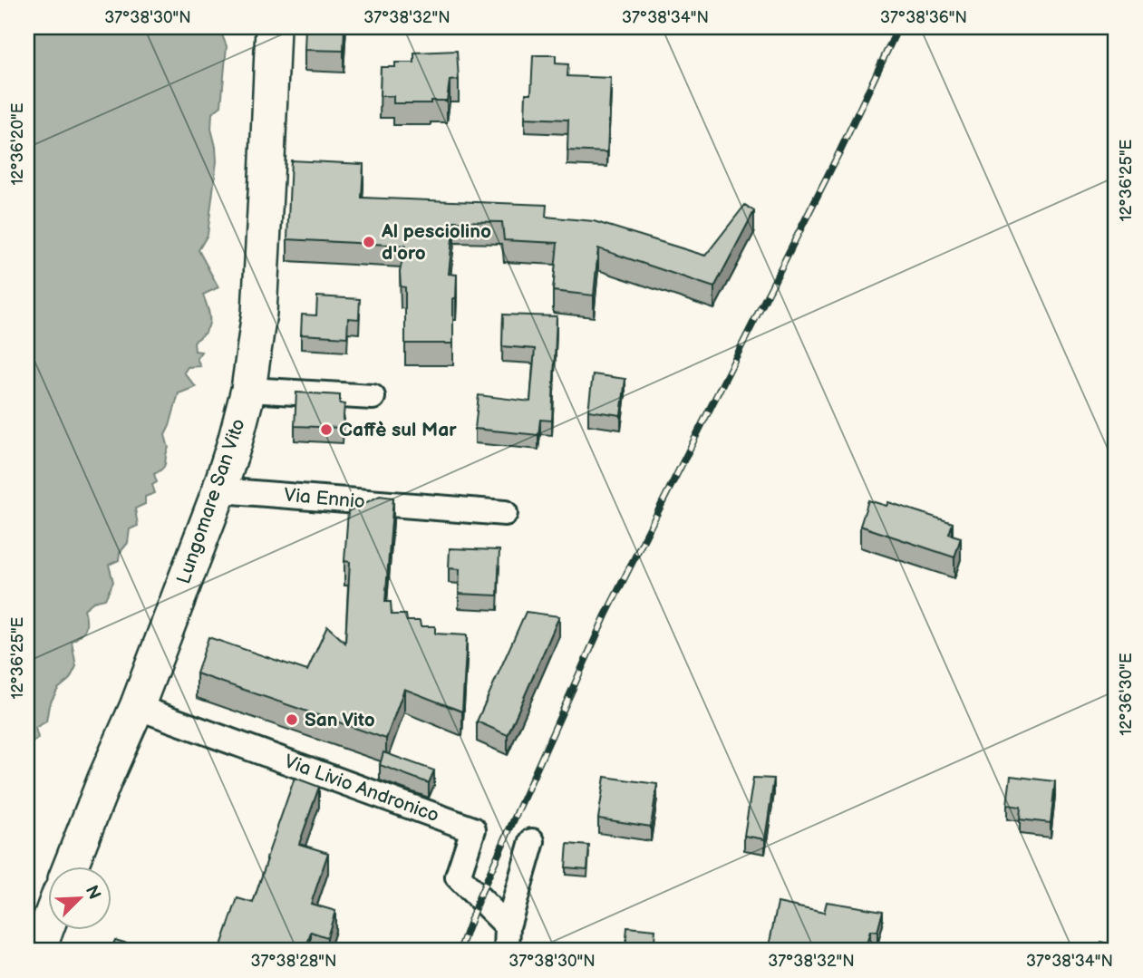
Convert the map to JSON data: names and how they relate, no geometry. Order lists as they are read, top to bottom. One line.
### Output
{"streets":{"main road":["Lungomare San Vito"],"street":["Via Ennio","Via Livio Andronico"]},"crossings":[["Via Ennio","Lungomare San Vito"],["Lungomare San Vito","Via Livio Andronico"]],"places":["Al pesciolino d'oro","Caffè sul Mar","San Vito"],"north":"top right","coordinates":["37°38'30\"N","37°38'32\"N","37°38'34\"N","37°38'36\"N","12°36'20\"E","12°36'25\"E","12°36'30\"E","37°38'28\"N"]}
